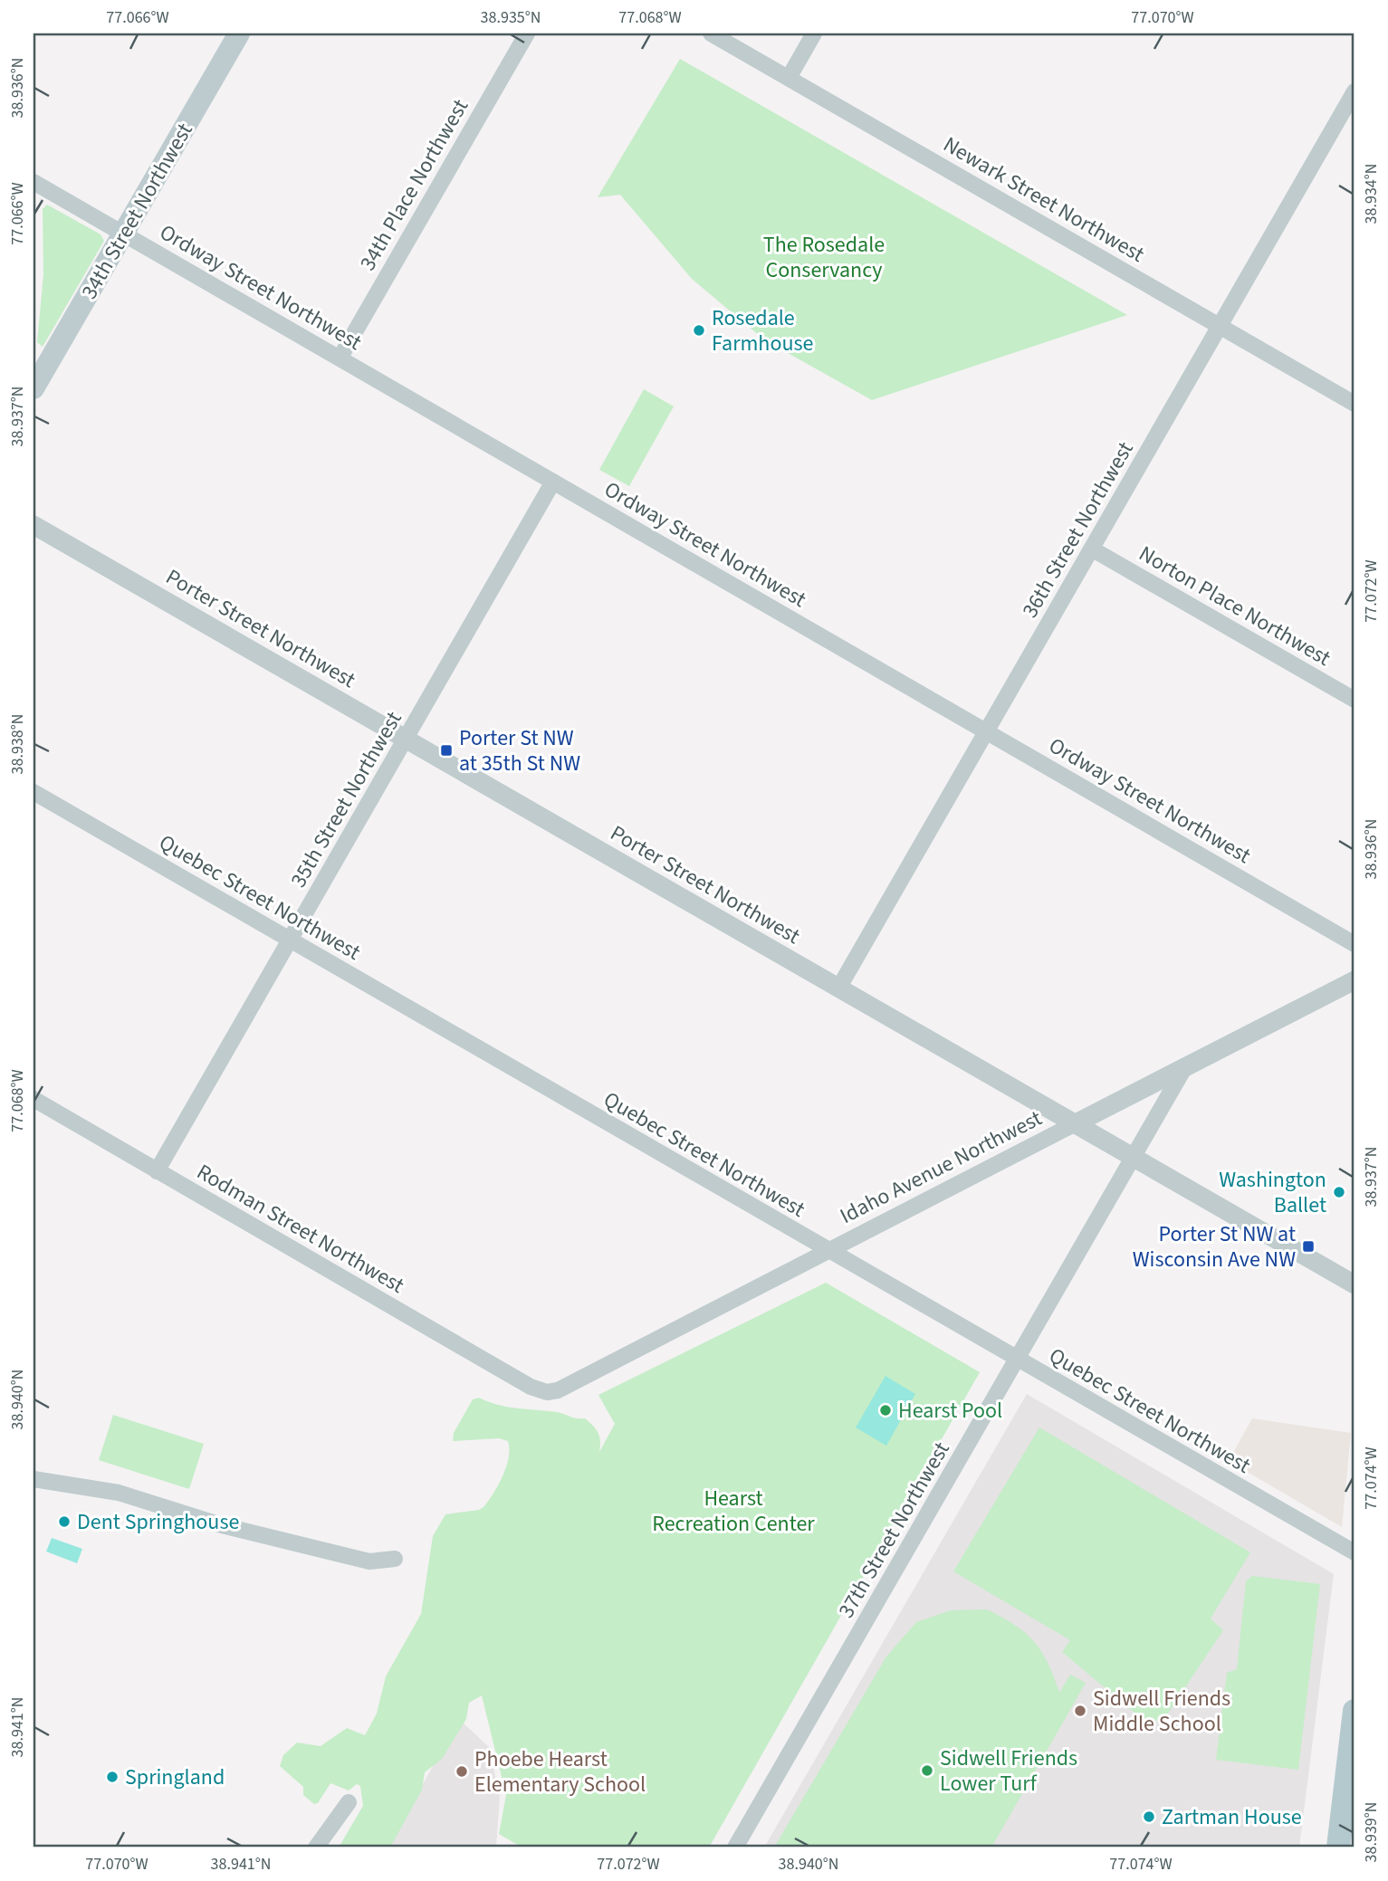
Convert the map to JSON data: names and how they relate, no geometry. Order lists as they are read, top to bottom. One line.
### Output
{"streets":{"main road":["34th Street Northwest"],"street":["34th Place Northwest","Newark Street Northwest","Ordway Street Northwest","36th Street Northwest","Norton Place Northwest","Porter Street Northwest","35th Street Northwest","Quebec Street Northwest","Idaho Avenue Northwest","Rodman Street Northwest","37th Street Northwest"]},"crossings":[["34th Place Northwest","Ordway Street Northwest"],["Newark Street Northwest","36th Street Northwest"],["34th Street Northwest","Ordway Street Northwest"],["Ordway Street Northwest","36th Street Northwest"],["Ordway Street Northwest","35th Street Northwest"],["36th Street Northwest","Norton Place Northwest"],["36th Street Northwest","Porter Street Northwest"],["Porter Street Northwest","35th Street Northwest"],["Porter Street Northwest","Idaho Avenue Northwest"],["Porter Street Northwest","37th Street Northwest"],["35th Street Northwest","Quebec Street Northwest"],["35th Street Northwest","Rodman Street Northwest"],["Quebec Street Northwest","Idaho Avenue Northwest"],["Quebec Street Northwest","37th Street Northwest"],["Idaho Avenue Northwest","Rodman Street Northwest"],["Idaho Avenue Northwest","37th Street Northwest"]],"parks":["The Rosedale Conservancy","Hearst Recreation Center"],"places":{"other":["Rosedale Farmhouse","Washington Ballet","Hearst Pool","Dent Springhouse","Sidwell Friends Middle School","Sidwell Friends Lower Turf","Phoebe Hearst Elementary School","Springland","Zartman House"],"transit":["Porter St NW at 35th St NW","Porter St NW at Wisconsin Ave NW"]},"coordinates":["77.066°W","38.935°N","77.068°W","77.070°W","38.936°N","38.934°N","38.937°N","77.072°W","38.938°N","38.940°N","77.074°W","38.941°N","38.939°N"]}
